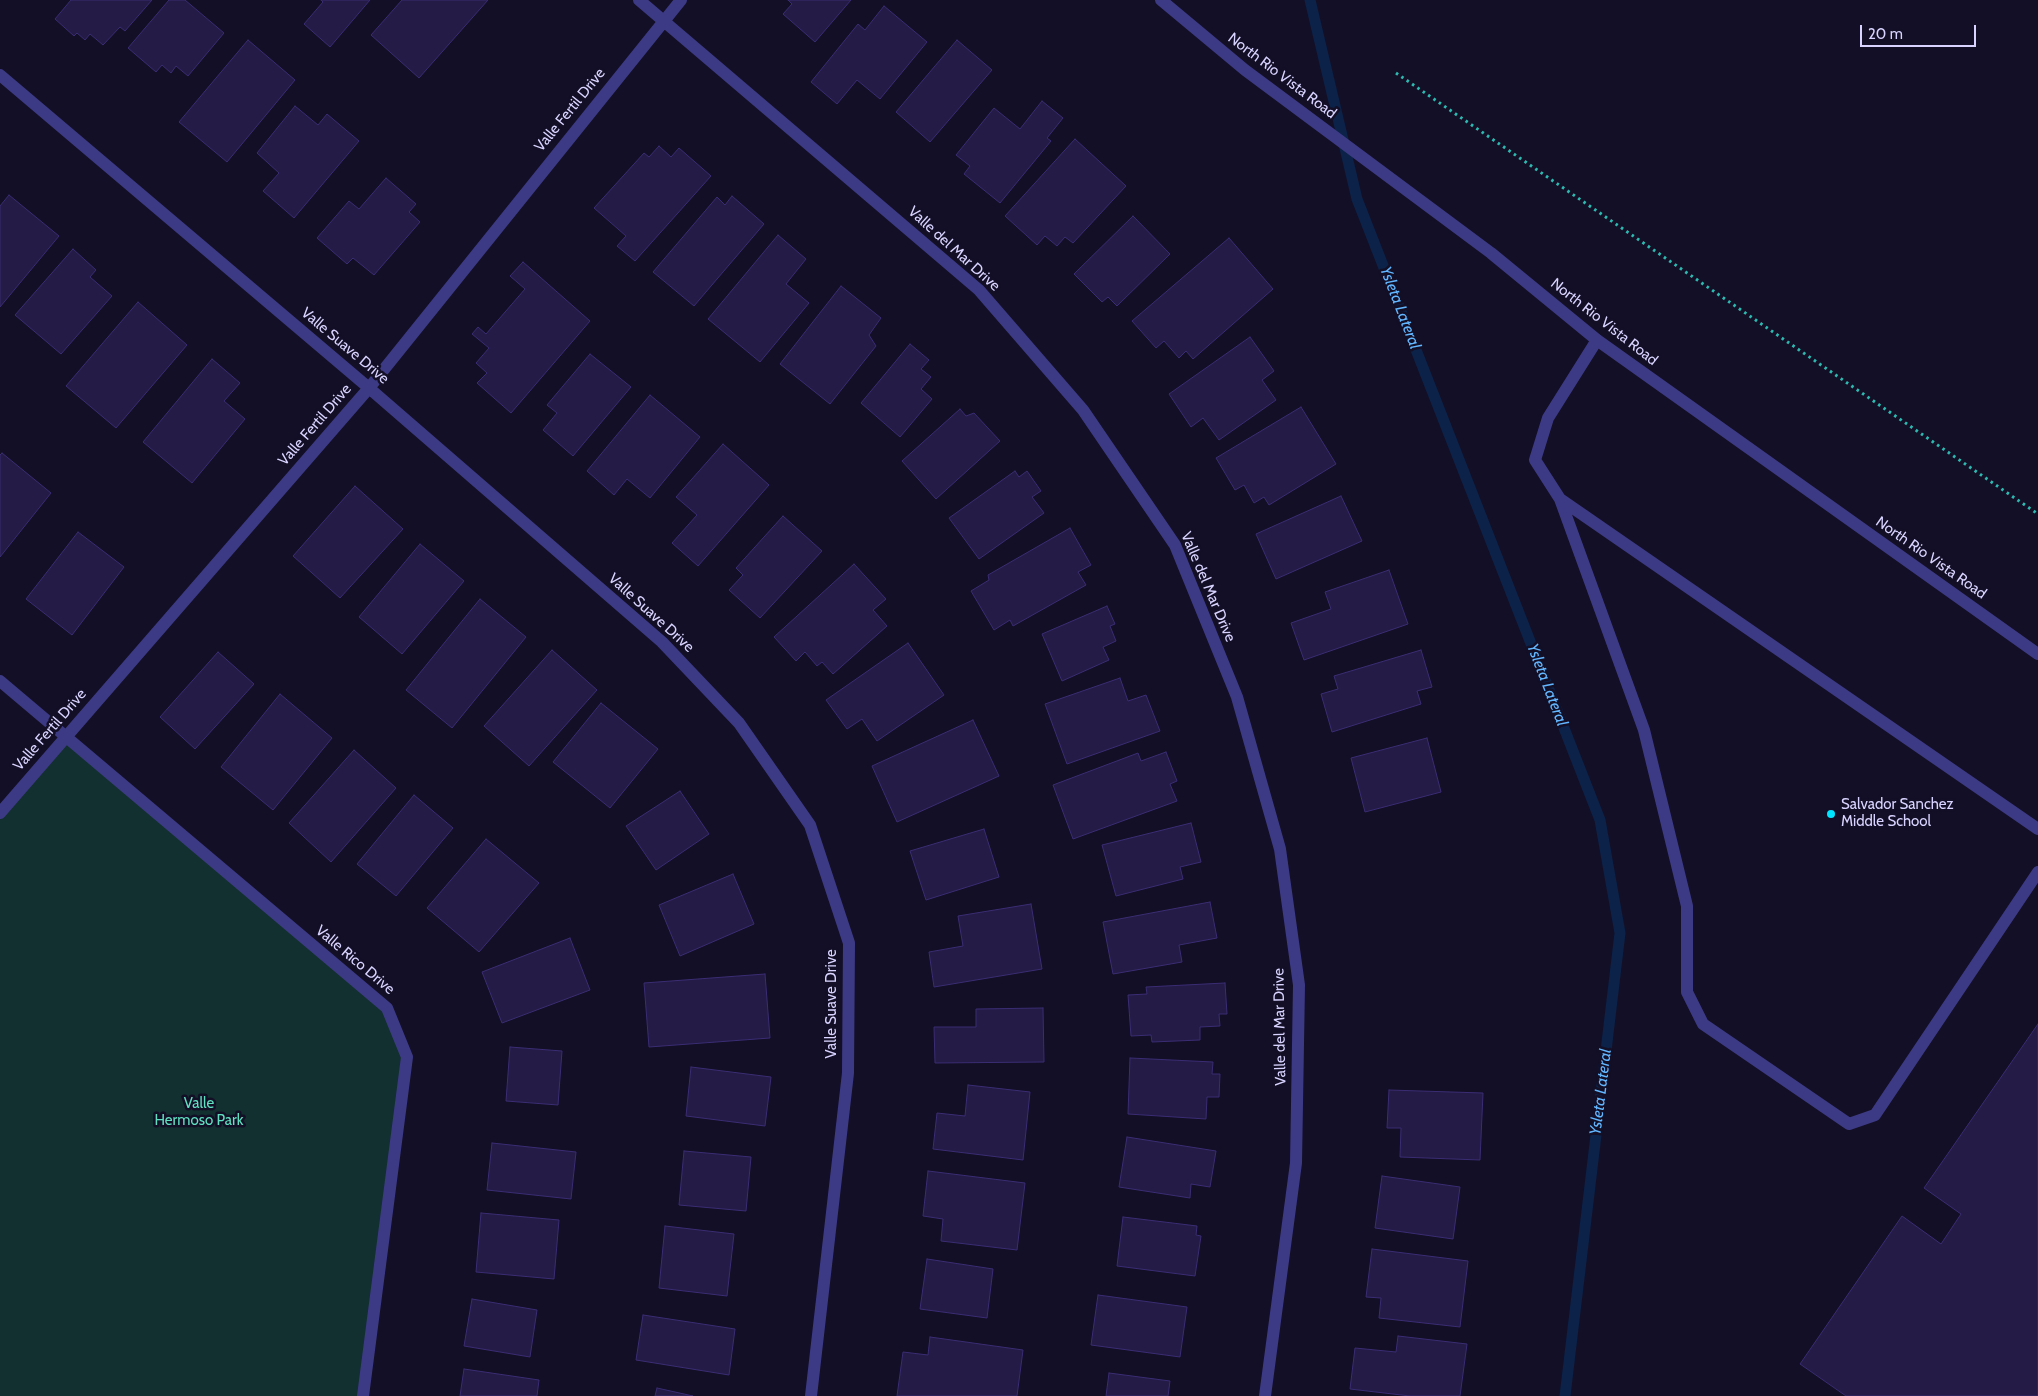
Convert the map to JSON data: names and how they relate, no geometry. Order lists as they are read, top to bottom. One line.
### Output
{"streets":{"street":["North Rio Vista Road","Valle Fertil Drive","Valle del Mar Drive","Valle Suave Drive","Valle Rico Drive"]},"crossings":[["Valle Fertil Drive","Valle del Mar Drive"],["Valle Fertil Drive","Valle Suave Drive"],["Valle Fertil Drive","Valle Rico Drive"]],"water":["Ysleta Lateral"],"parks":["Valle Hermoso Park"],"places":["Salvador Sanchez Middle School"],"scale_bar":"20 m"}
